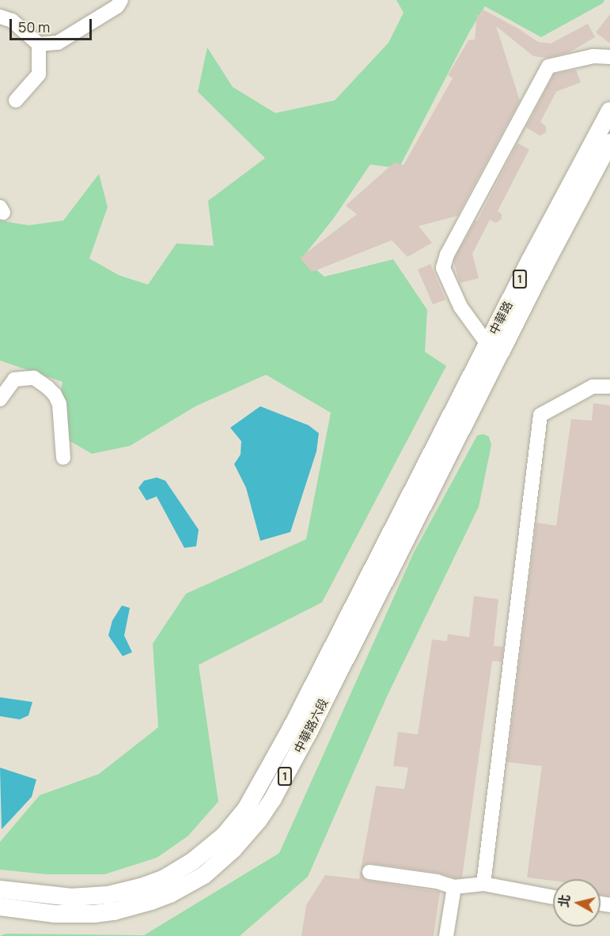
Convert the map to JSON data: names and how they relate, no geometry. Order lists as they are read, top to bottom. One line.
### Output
{"streets":{"main road":["1","中華路","中華路六段"]},"crossings":[["中華路","中華路六段"]],"scale_bar":"50 m","north":"left"}
